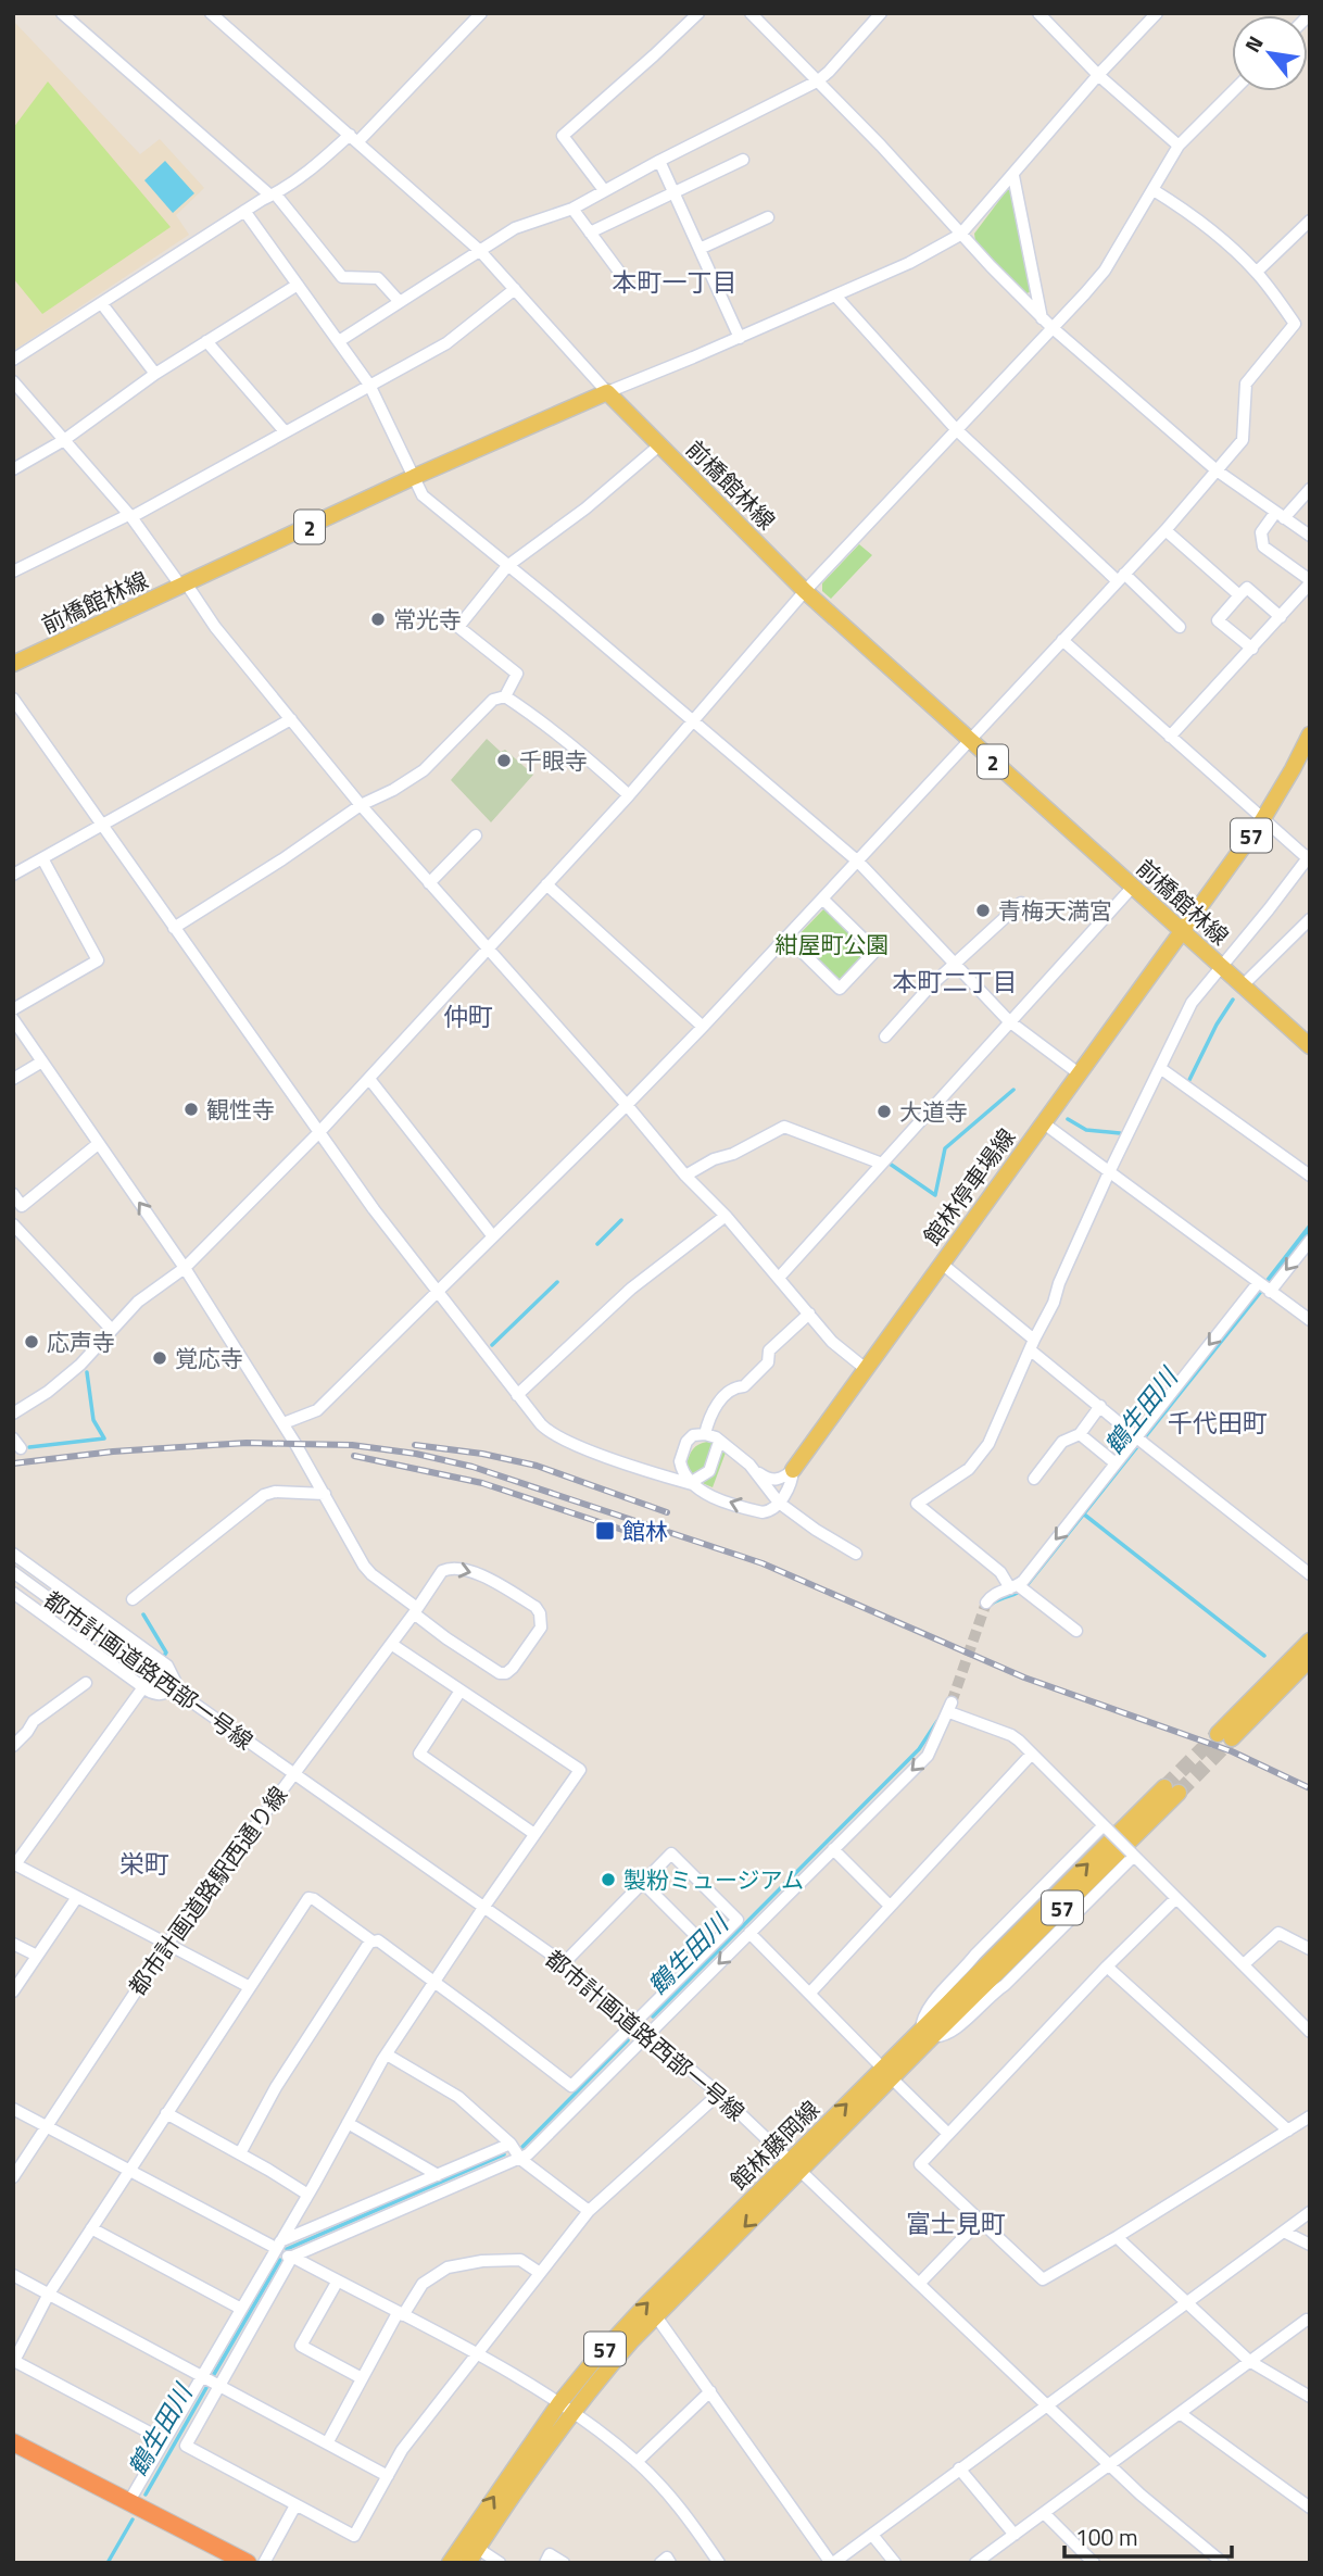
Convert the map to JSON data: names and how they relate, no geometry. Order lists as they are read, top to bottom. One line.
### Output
{"streets":{"main road":["前橋館林線","2","57","館林停車場線","館林藤岡線"],"street":["都市計画道路西部一号線","都市計画道路駅西通り線"]},"crossings":[["前橋館林線","57"],["前橋館林線","館林停車場線"],["57","館林停車場線"],["都市計画道路西部一号線","都市計画道路駅西通り線"],["都市計画道路西部一号線","館林藤岡線"]],"districts":["本町一丁目","本町二丁目","仲町","千代田町","栄町","富士見町"],"water":["鶴生田川"],"parks":["紺屋町公園"],"places":{"other":["常光寺","千眼寺","青梅天満宮","観性寺","大道寺","応声寺","覚応寺","製粉ミュージアム"],"transit":["館林"]},"scale_bar":"100 m","north":"top left"}
